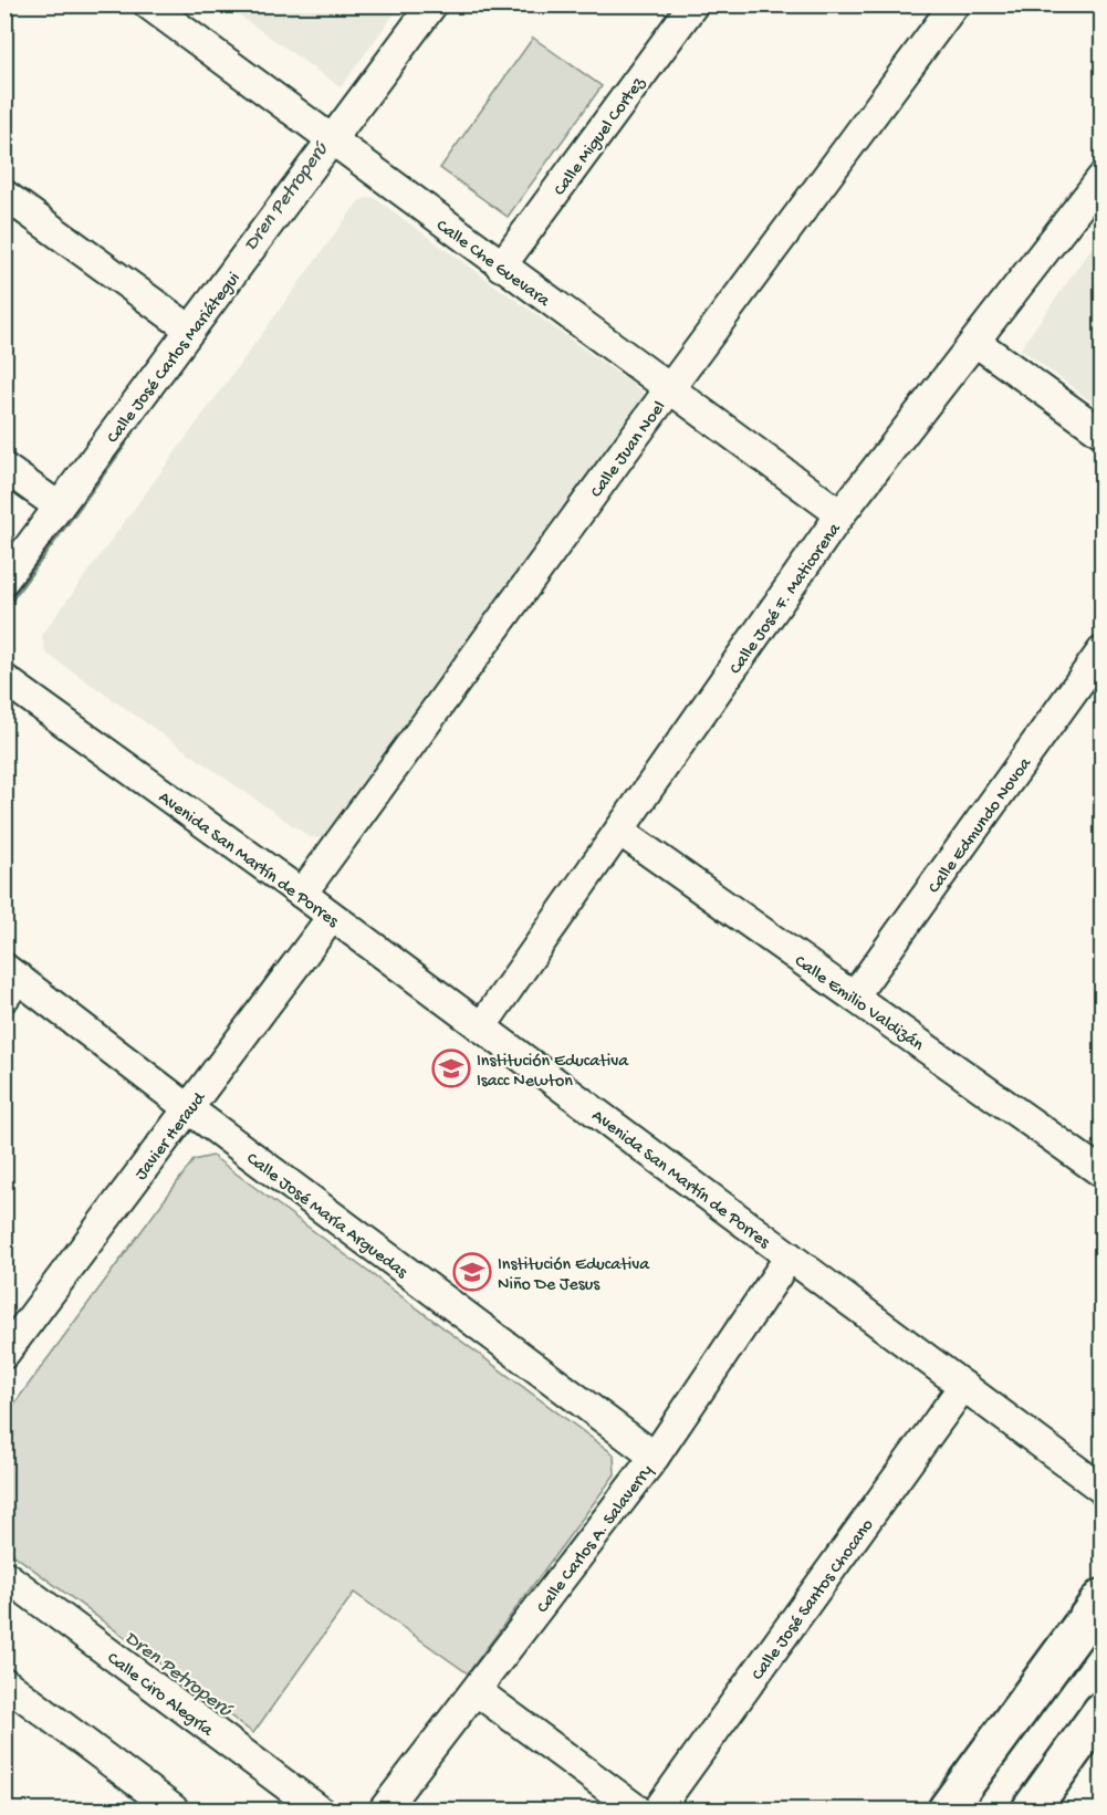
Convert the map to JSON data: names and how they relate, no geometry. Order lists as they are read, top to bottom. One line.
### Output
{"streets":{"street":["Calle Miguel Cortez","Calle Che Guevara","Calle José Carlos Mariátegui","Calle Juan Noel","Calle José F. Maticorena","Calle Edmundo Novoa","Avenida San Martín de Porres","Calle Emilio Valdizán","Javier Heraud","Calle José María Arguedas","Calle Carlos A. Salaverry","Calle José Santos Chocano","Calle Ciro Alegría"]},"crossings":[["Calle Miguel Cortez","Calle Che Guevara"],["Calle Che Guevara","Calle José Carlos Mariátegui"],["Calle Che Guevara","Calle Juan Noel"],["Calle Che Guevara","Calle José F. Maticorena"],["Calle Juan Noel","Avenida San Martín de Porres"],["Calle José F. Maticorena","Avenida San Martín de Porres"],["Calle José F. Maticorena","Calle Emilio Valdizán"],["Calle Edmundo Novoa","Calle Emilio Valdizán"],["Avenida San Martín de Porres","Javier Heraud"],["Avenida San Martín de Porres","Calle Carlos A. Salaverry"],["Avenida San Martín de Porres","Calle José Santos Chocano"],["Javier Heraud","Calle José María Arguedas"],["Calle José María Arguedas","Calle Carlos A. Salaverry"]],"water":["Dren Petroperú"],"places":{"school or university":["Institución Educativa Isacc Newton","Institución Educativa Niño De Jesus"]}}
